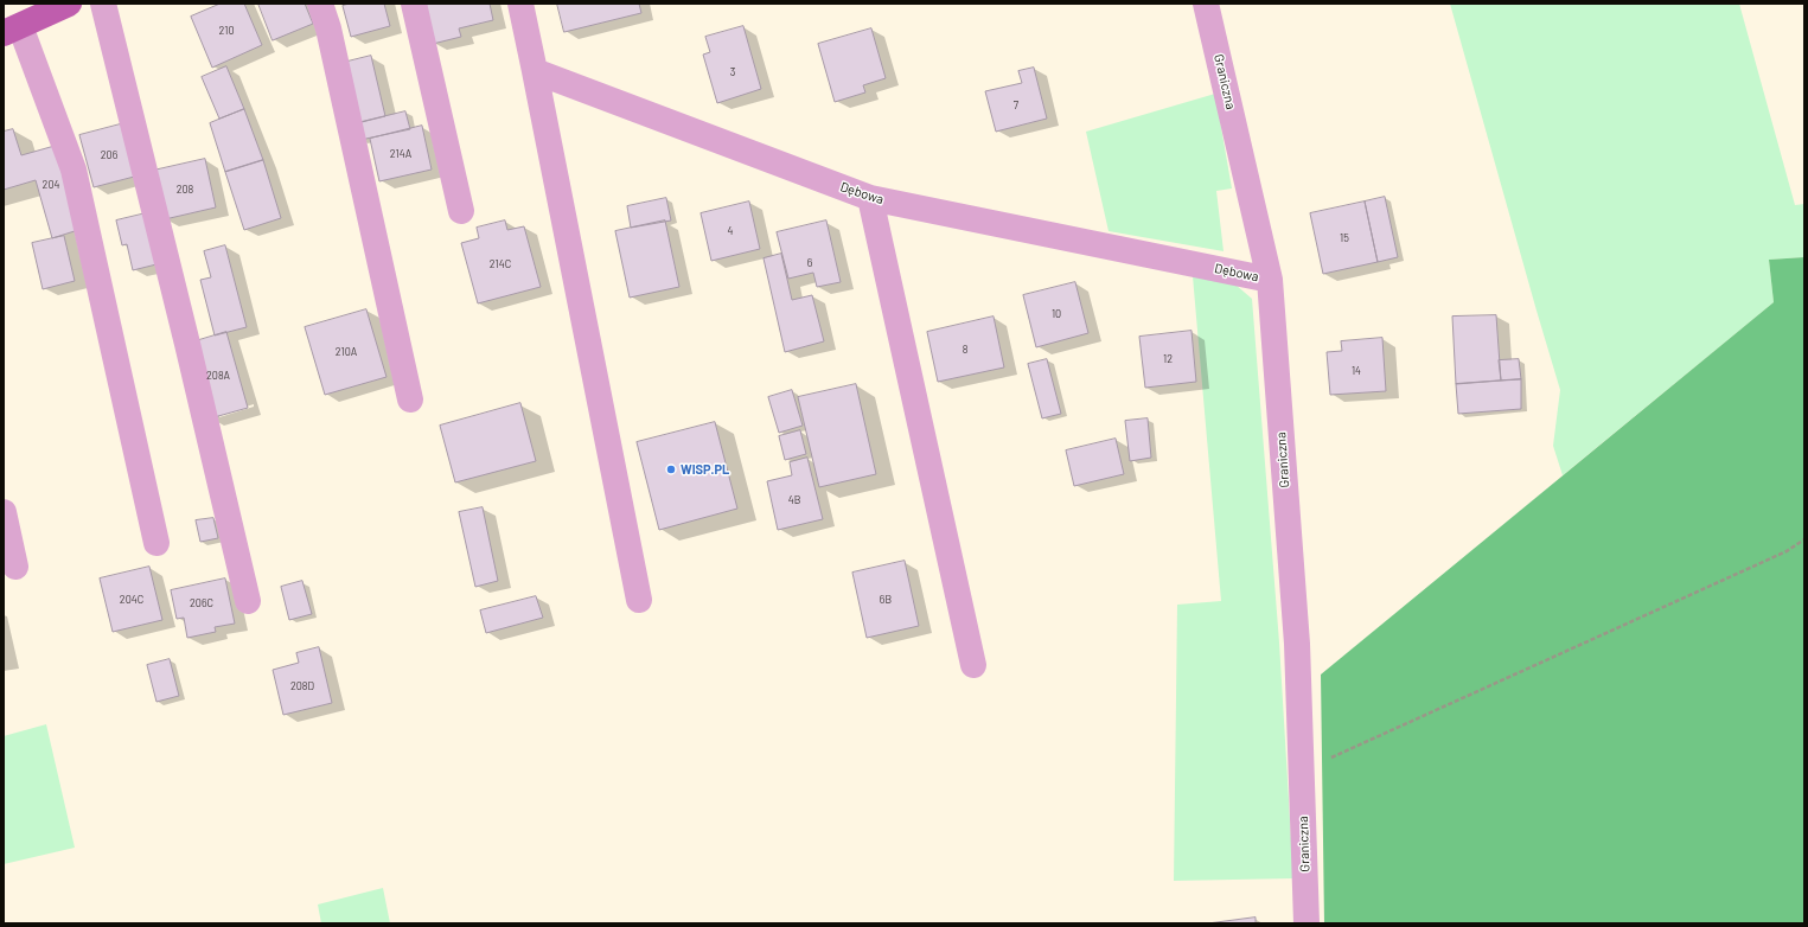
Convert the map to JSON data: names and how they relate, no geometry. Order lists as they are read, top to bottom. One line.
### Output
{"streets":{"street":["Graniczna","Dębowa"]},"crossings":[["Graniczna","Dębowa"]],"places":["WISP.PL"],"house_numbers":["210","3","7","214A","206","204","208","4","15","6","214C","10","8","210A","12","14","208A","4B","204C","6B","206C","208D"]}
